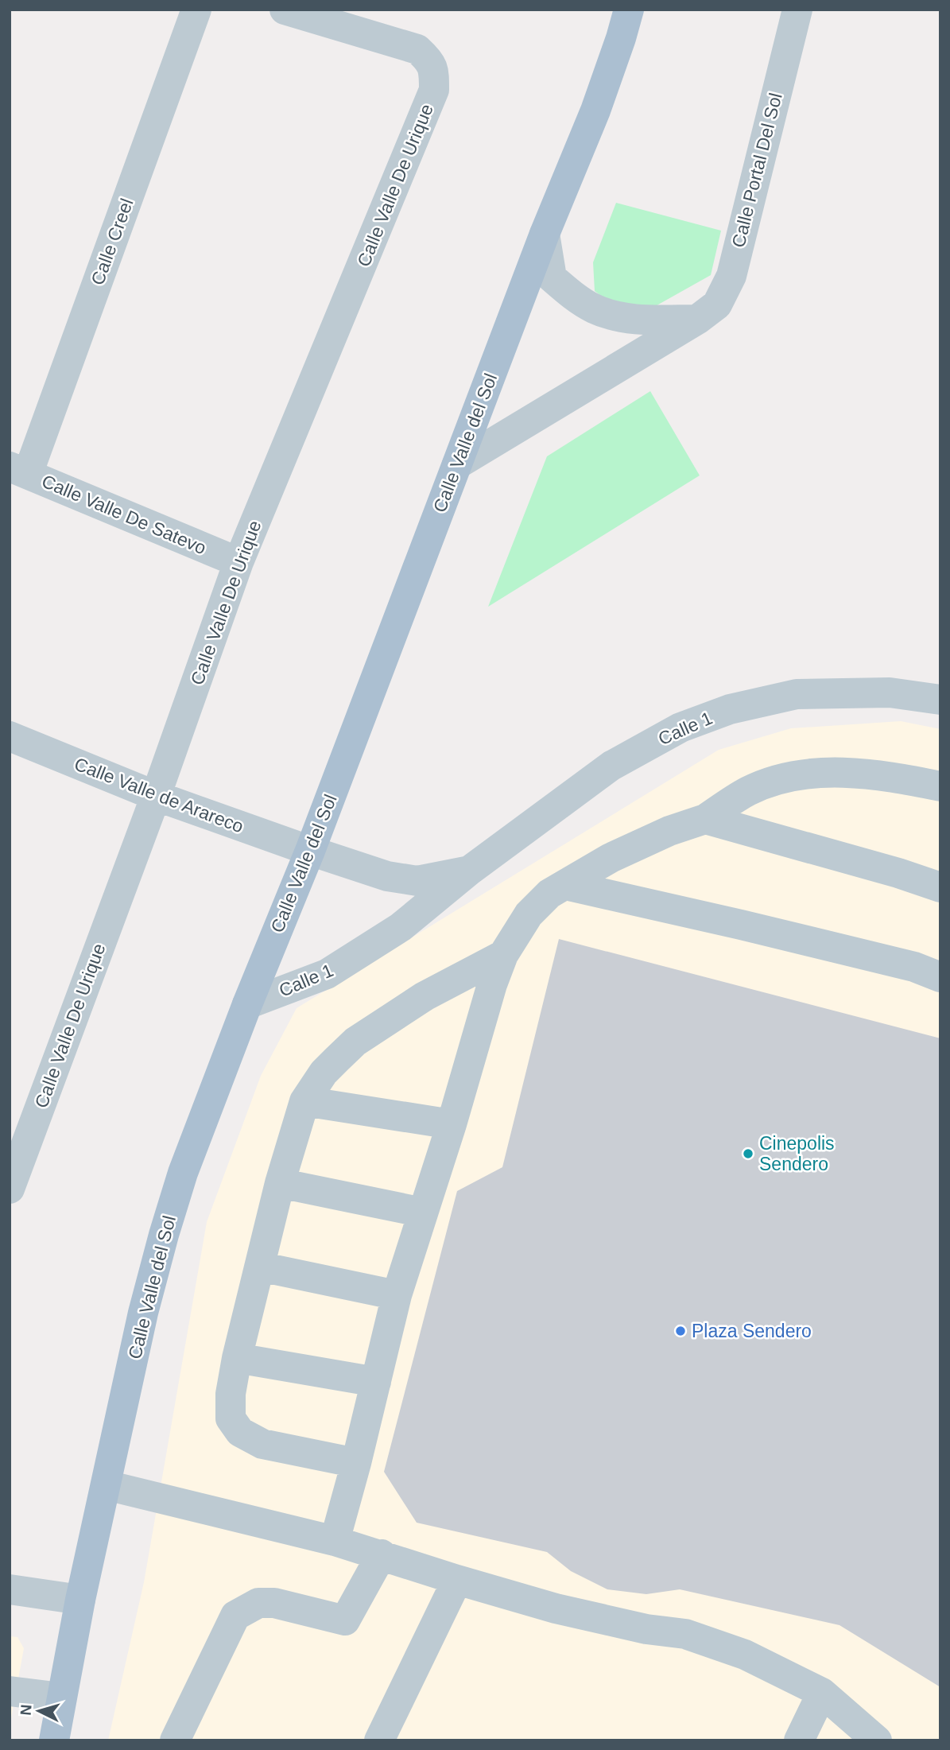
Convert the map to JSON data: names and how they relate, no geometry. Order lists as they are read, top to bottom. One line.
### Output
{"streets":{"main road":["Calle Valle del Sol"],"street":["Calle Portal Del Sol","Calle Valle De Urique","Calle Creel","Calle Valle De Satevo","Calle 1","Calle Valle de Arareco"]},"crossings":[["Calle Portal Del Sol","Calle Valle del Sol"],["Calle Valle De Urique","Calle Valle De Satevo"],["Calle Valle De Urique","Calle Valle de Arareco"],["Calle Creel","Calle Valle De Satevo"],["Calle Valle del Sol","Calle 1"],["Calle Valle del Sol","Calle Valle de Arareco"],["Calle 1","Calle Valle de Arareco"]],"places":["Cinepolis Sendero","Plaza Sendero"],"north":"left"}
